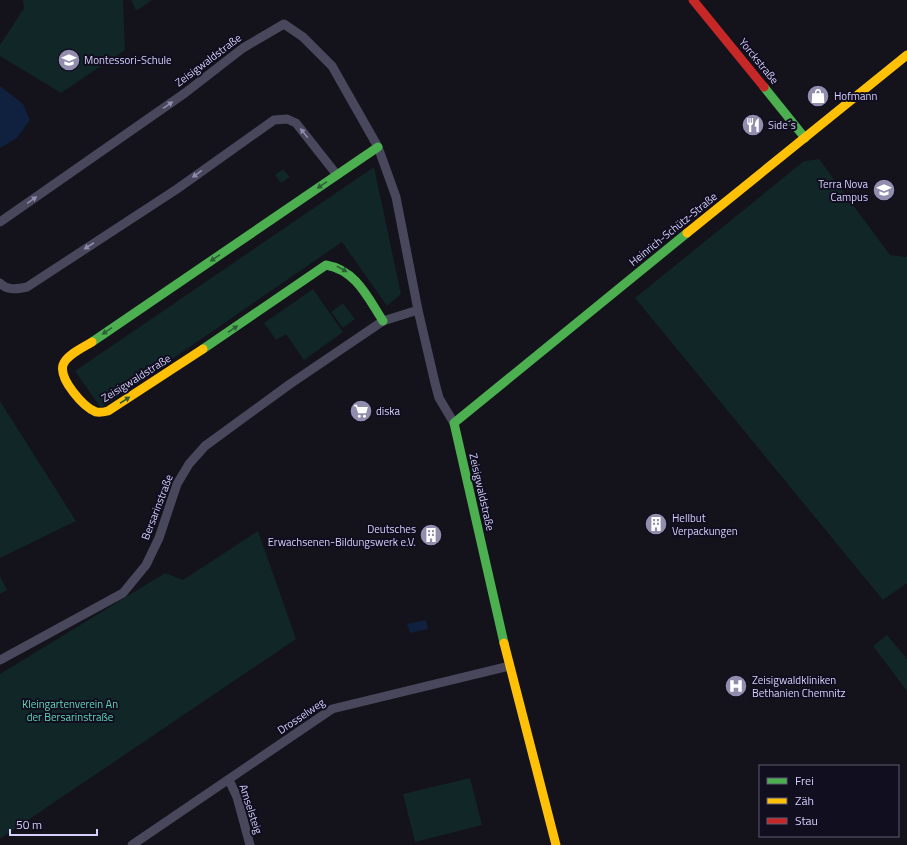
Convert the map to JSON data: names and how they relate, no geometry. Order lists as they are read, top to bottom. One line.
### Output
{"streets":{"street":["Zeisigwaldstraße","Yorckstraße","Heinrich-Schütz-Straße","Bersarinstraße","Drosselweg","Amselsteig"]},"crossings":[["Zeisigwaldstraße","Heinrich-Schütz-Straße"],["Zeisigwaldstraße","Bersarinstraße"],["Zeisigwaldstraße","Drosselweg"],["Yorckstraße","Heinrich-Schütz-Straße"],["Drosselweg","Amselsteig"]],"parks":["Kleingartenverein An der Bersarinstraße"],"places":{"school or university":["Montessori-Schule","Terra Nova Campus"],"shop":["Hofmann"],"restaurant":["Side´s"],"supermarket":["diska"],"building":["Hellbut Verpackungen","Deutsches Erwachsenen-Bildungswerk e.V."],"hospital":["Zeisigwaldkliniken Bethanien Chemnitz"]},"legend":["Frei","Zäh","Stau"],"scale_bar":"50 m"}
